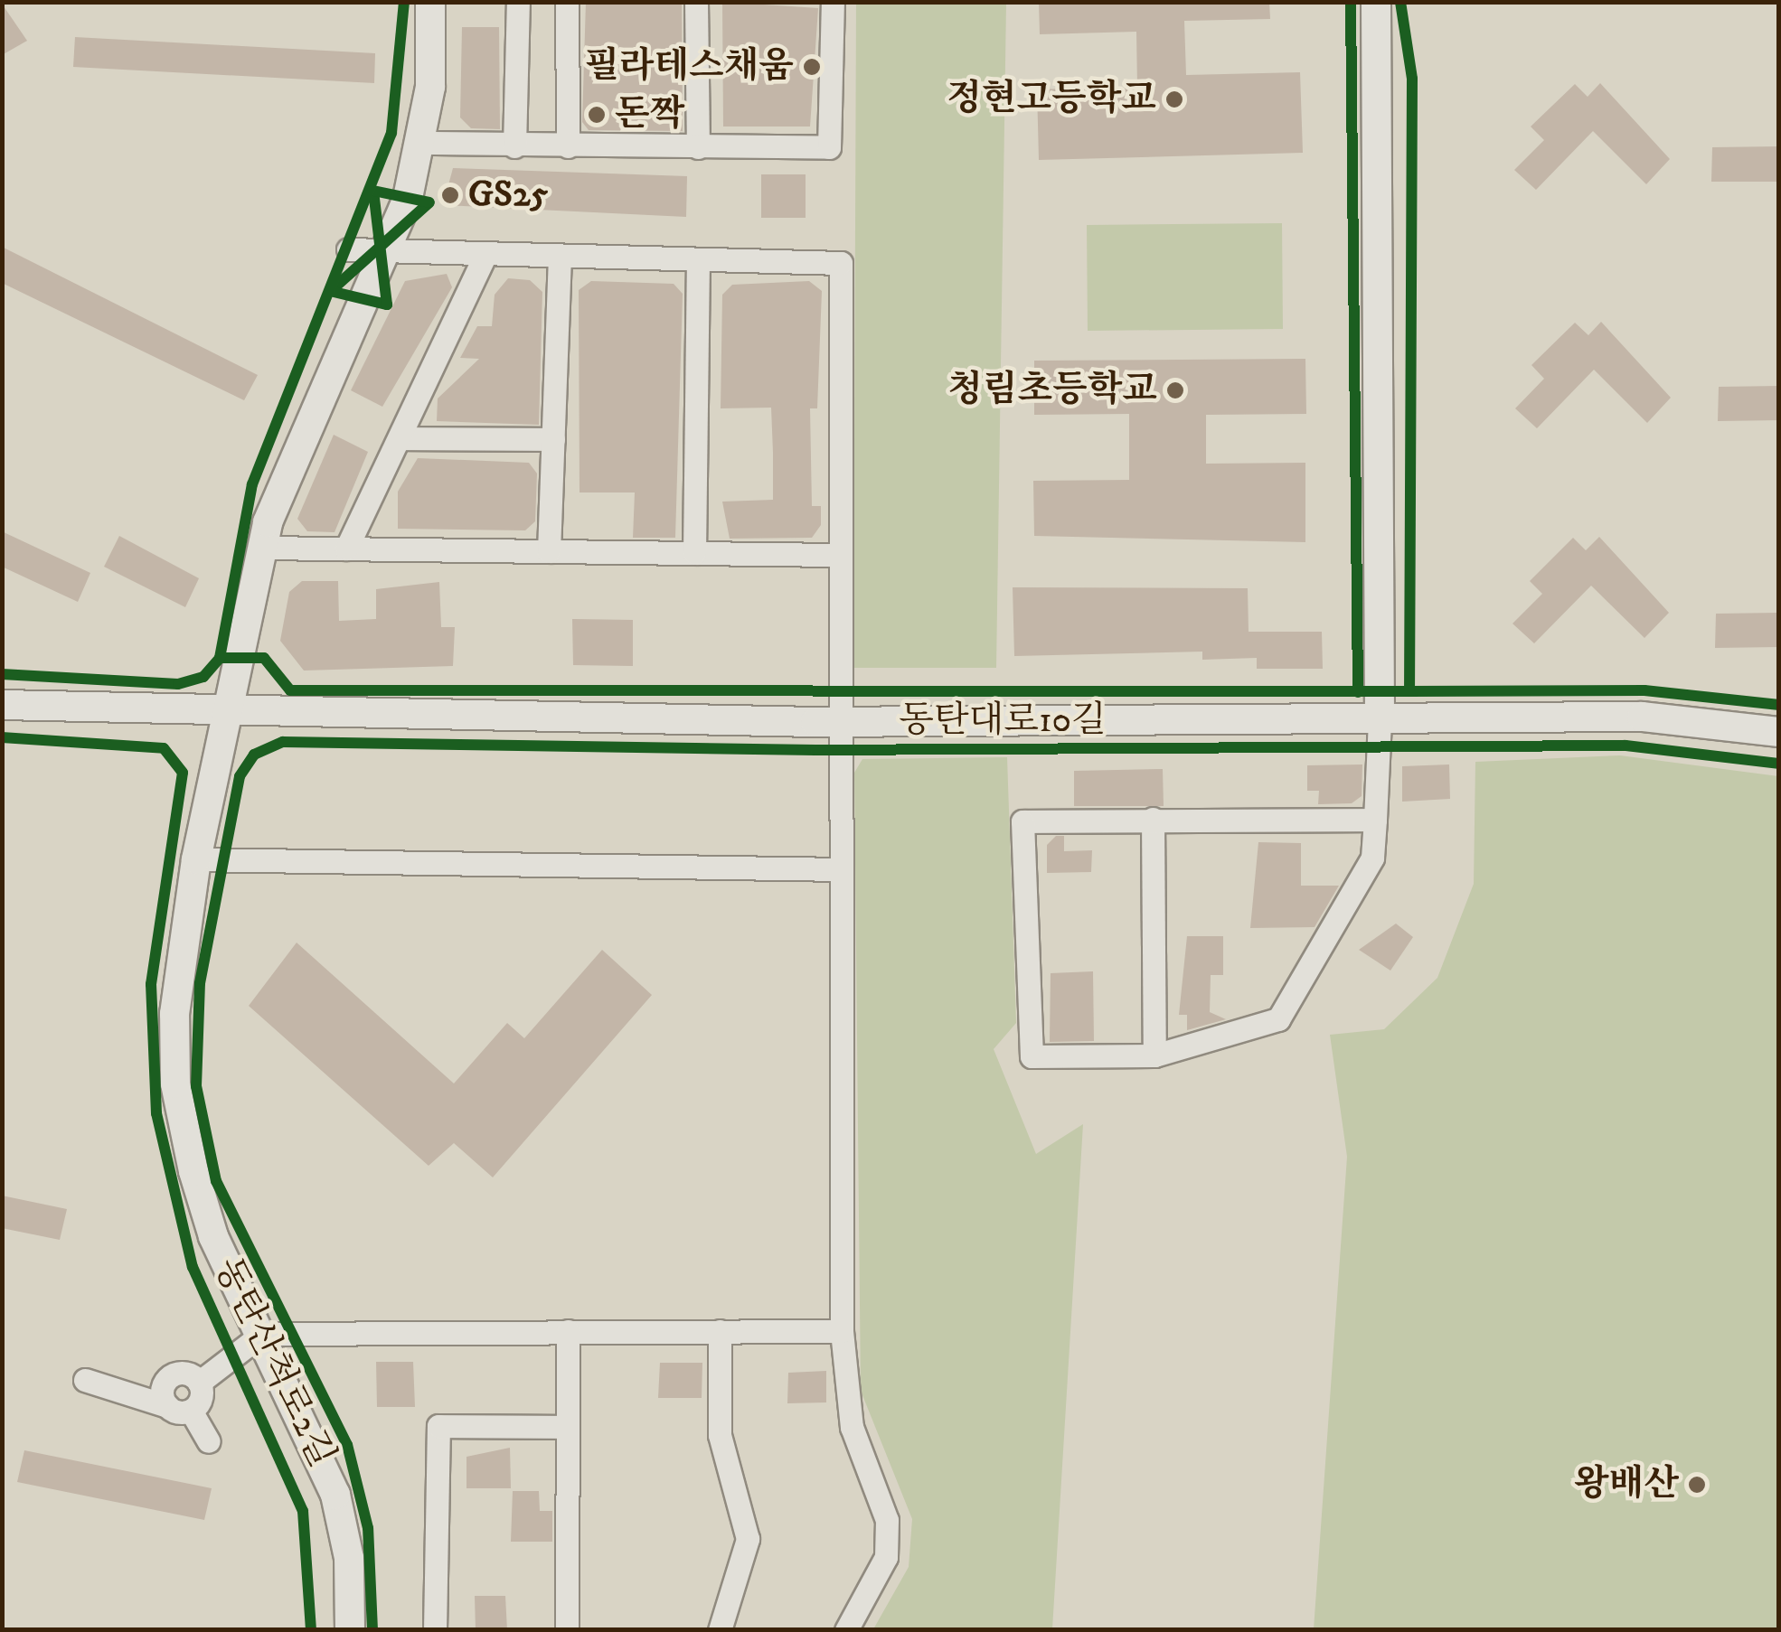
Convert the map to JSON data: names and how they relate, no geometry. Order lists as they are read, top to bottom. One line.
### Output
{"streets":{"street":["동탄대로10길","동탄산척로2길"]},"crossings":[["동탄대로10길","동탄산척로2길"]],"places":["필라테스채움","정현고등학교","돈짝","GS25","청림초등학교","왕배산"]}
